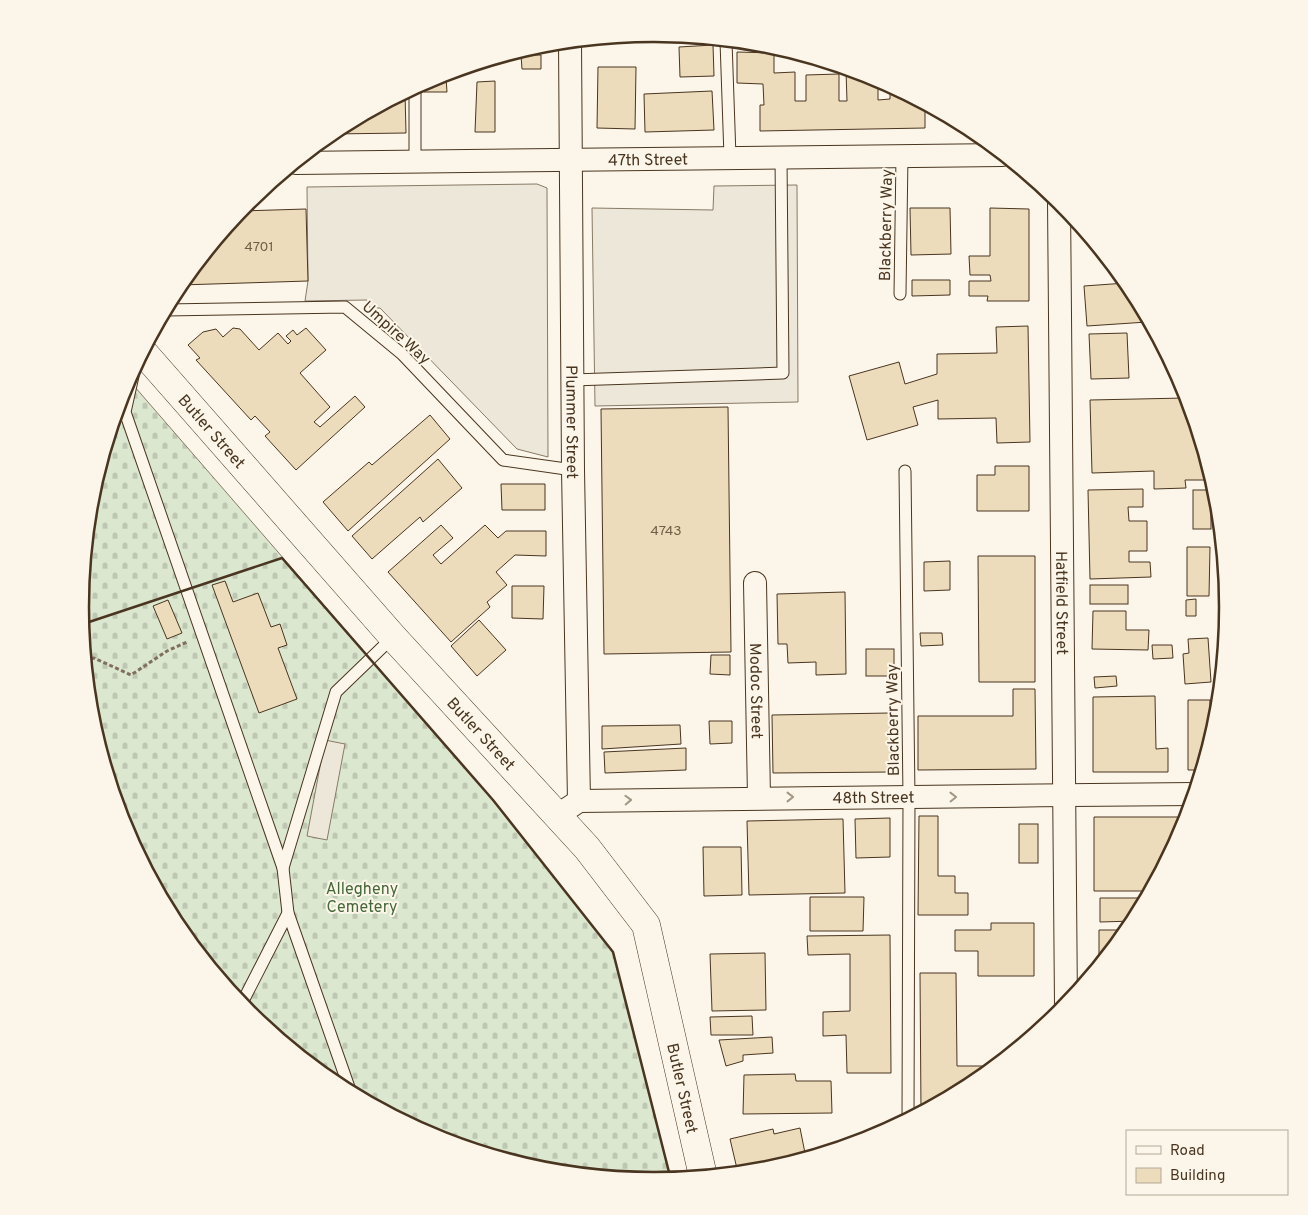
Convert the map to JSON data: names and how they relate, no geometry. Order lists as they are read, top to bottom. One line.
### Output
{"streets":{"main road":["Butler Street"],"street":["47th Street","Plummer Street","Hatfield Street","Modoc Street","48th Street"],"lane":["Blackberry Way","Umpire Way"]},"crossings":[["47th Street","Blackberry Way"],["47th Street","Plummer Street"],["Blackberry Way","48th Street"],["Umpire Way","Plummer Street"],["Plummer Street","Butler Street"],["Plummer Street","48th Street"],["Butler Street","48th Street"],["Hatfield Street","48th Street"],["Modoc Street","48th Street"]],"one_way":["48th Street"],"parks":["Allegheny Cemetery"],"house_numbers":["4701","4743"],"legend":["Road","Building"]}
